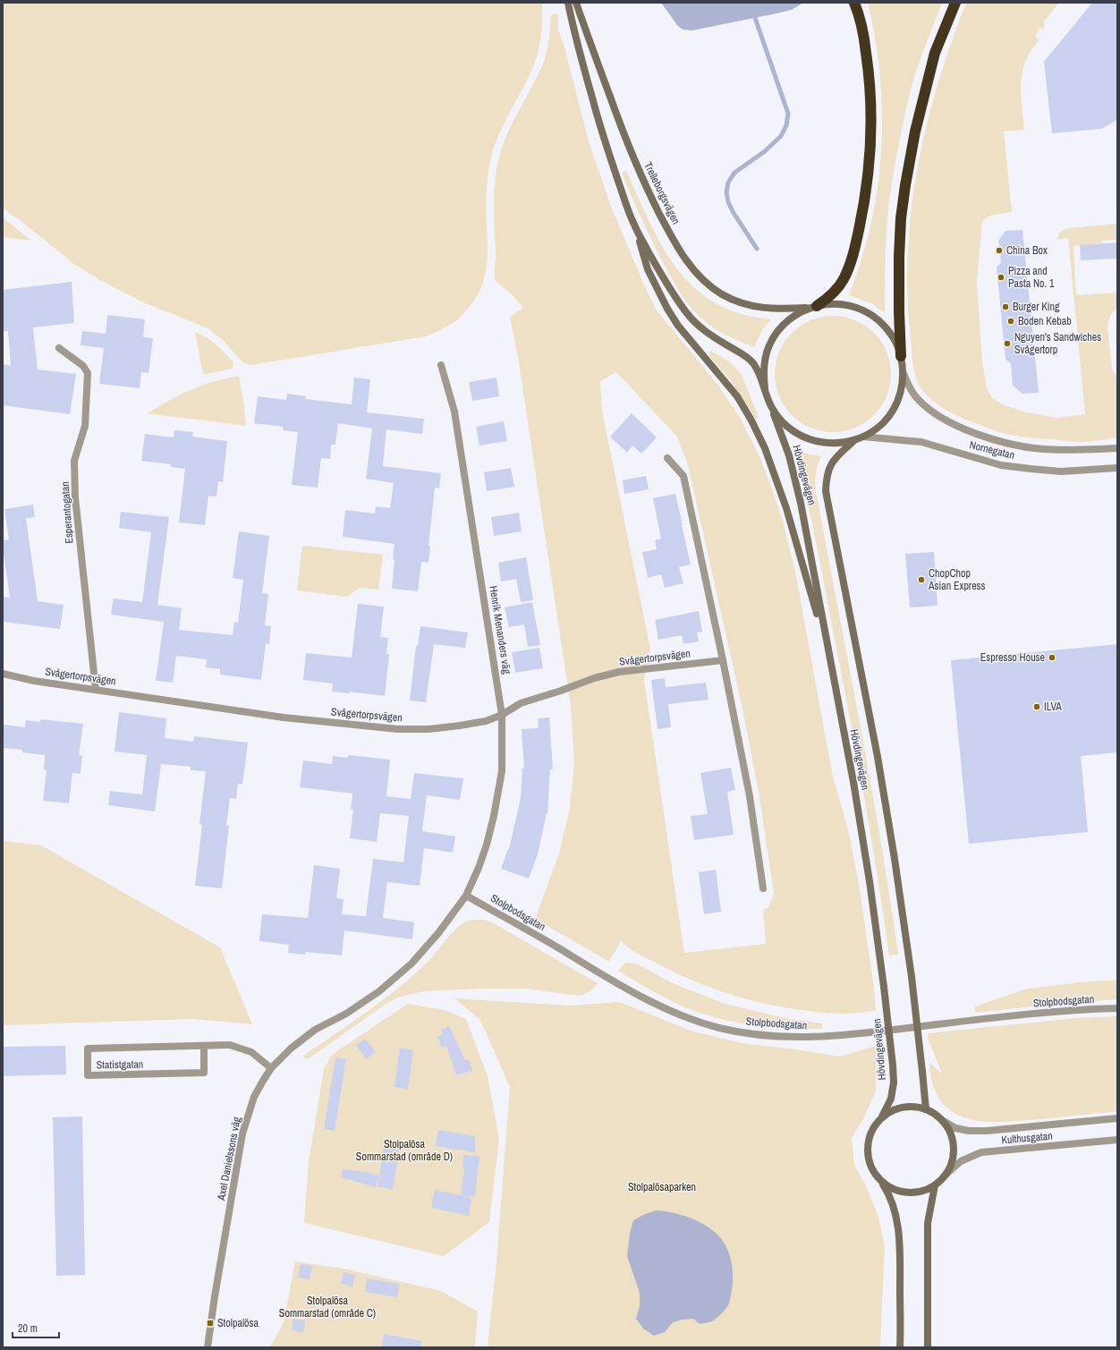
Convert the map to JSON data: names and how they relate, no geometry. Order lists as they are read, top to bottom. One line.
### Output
{"streets":{"street":["Trelleborgsvägen","Nornegatan","Hövdingevägen","Esperantogatan","Henrik Menanders väg","Svågertorpsvägen","Stolpbodsgatan","Statistgatan","Kulthusgatan","Axel Danielssons väg"]},"crossings":[["Trelleborgsvägen","Nornegatan"],["Trelleborgsvägen","Hövdingevägen"],["Hövdingevägen","Kulthusgatan"],["Esperantogatan","Svågertorpsvägen"],["Henrik Menanders väg","Svågertorpsvägen"],["Henrik Menanders väg","Stolpbodsgatan"],["Henrik Menanders väg","Axel Danielssons väg"],["Stolpbodsgatan","Axel Danielssons väg"],["Statistgatan","Axel Danielssons väg"]],"parks":["Stolpalösa Sommarstad (område D)","Stolpalösaparken","Stolpalösa Sommarstad (område C)"],"places":{"other":["China Box","Pizza and Pasta No. 1","Burger King","Boden Kebab","Nguyen's Sandwiches Svågertorp","ChopChop Asian Express","Espresso House","ILVA"],"transit":["Stolpalösa"]},"scale_bar":"20 m"}
